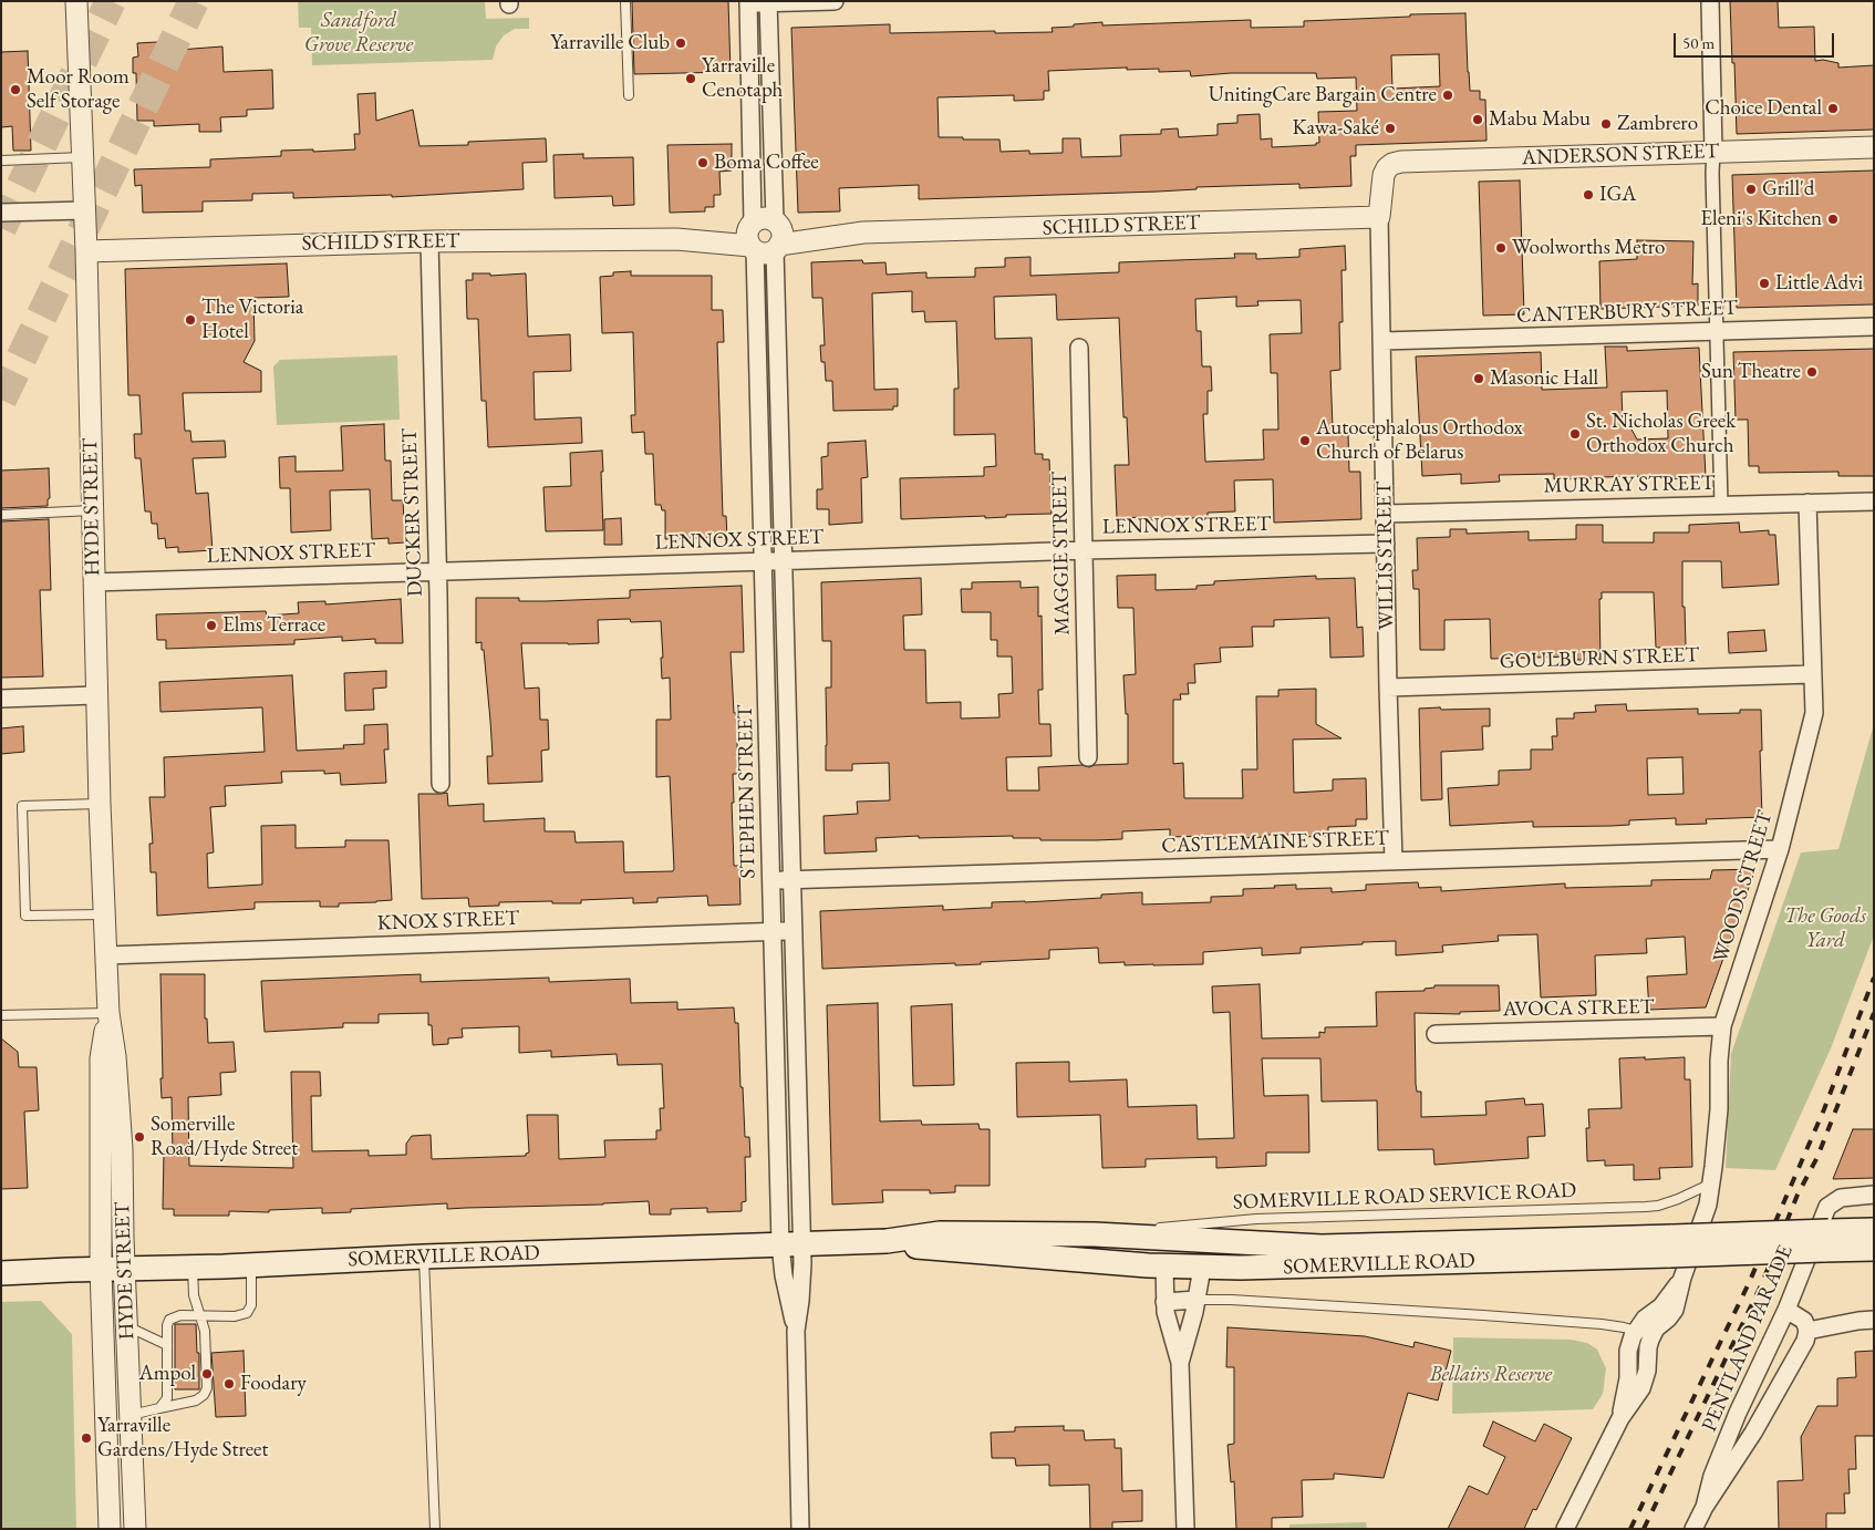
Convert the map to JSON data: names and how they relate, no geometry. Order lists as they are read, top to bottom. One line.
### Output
{"streets":{"main road":["SOMERVILLE ROAD"],"street":["ANDERSON STREET","SCHILD STREET","CANTERBURY STREET","MURRAY STREET","HYDE STREET","DUCKER STREET","LENNOX STREET","MAGGIE STREET","WILLIS STREET","GOULBURN STREET","STEPHEN STREET","CASTLEMAINE STREET","WOODS STREET","KNOX STREET","AVOCA STREET","PENTLAND PARADE"],"lane":["SOMERVILLE ROAD SERVICE ROAD"]},"crossings":[["ANDERSON STREET","WILLIS STREET"],["SCHILD STREET","HYDE STREET"],["SCHILD STREET","DUCKER STREET"],["SCHILD STREET","WILLIS STREET"],["SCHILD STREET","STEPHEN STREET"],["CANTERBURY STREET","WILLIS STREET"],["MURRAY STREET","WILLIS STREET"],["MURRAY STREET","WOODS STREET"],["HYDE STREET","LENNOX STREET"],["HYDE STREET","KNOX STREET"],["HYDE STREET","SOMERVILLE ROAD"],["DUCKER STREET","LENNOX STREET"],["LENNOX STREET","MAGGIE STREET"],["LENNOX STREET","WILLIS STREET"],["LENNOX STREET","STEPHEN STREET"],["WILLIS STREET","GOULBURN STREET"],["WILLIS STREET","CASTLEMAINE STREET"],["GOULBURN STREET","WOODS STREET"],["STEPHEN STREET","CASTLEMAINE STREET"],["STEPHEN STREET","KNOX STREET"],["STEPHEN STREET","SOMERVILLE ROAD"],["CASTLEMAINE STREET","WOODS STREET"],["WOODS STREET","AVOCA STREET"],["WOODS STREET","SOMERVILLE ROAD SERVICE ROAD"],["SOMERVILLE ROAD SERVICE ROAD","SOMERVILLE ROAD"]],"parks":["Sandford Grove Reserve","The Goods Yard","Bellairs Reserve"],"places":["Yarraville Club","Yarraville Cenotaph","Moor Room Self Storage","UnitingCare Bargain Centre","Choice Dental","Mabu Mabu","Zambrero","Kawa-Saké","Boma Coffee","Grill'd","IGA","Eleni's Kitchen","Woolworths Metro","Little Advi","The Victoria Hotel","Sun Theatre","Masonic Hall","St. Nicholas Greek Orthodox Church","Autocephalous Orthodox Church of Belarus","Elms Terrace","Somerville Road/Hyde Street","Ampol","Foodary","Yarraville Gardens/Hyde Street"],"scale_bar":"50 m"}
